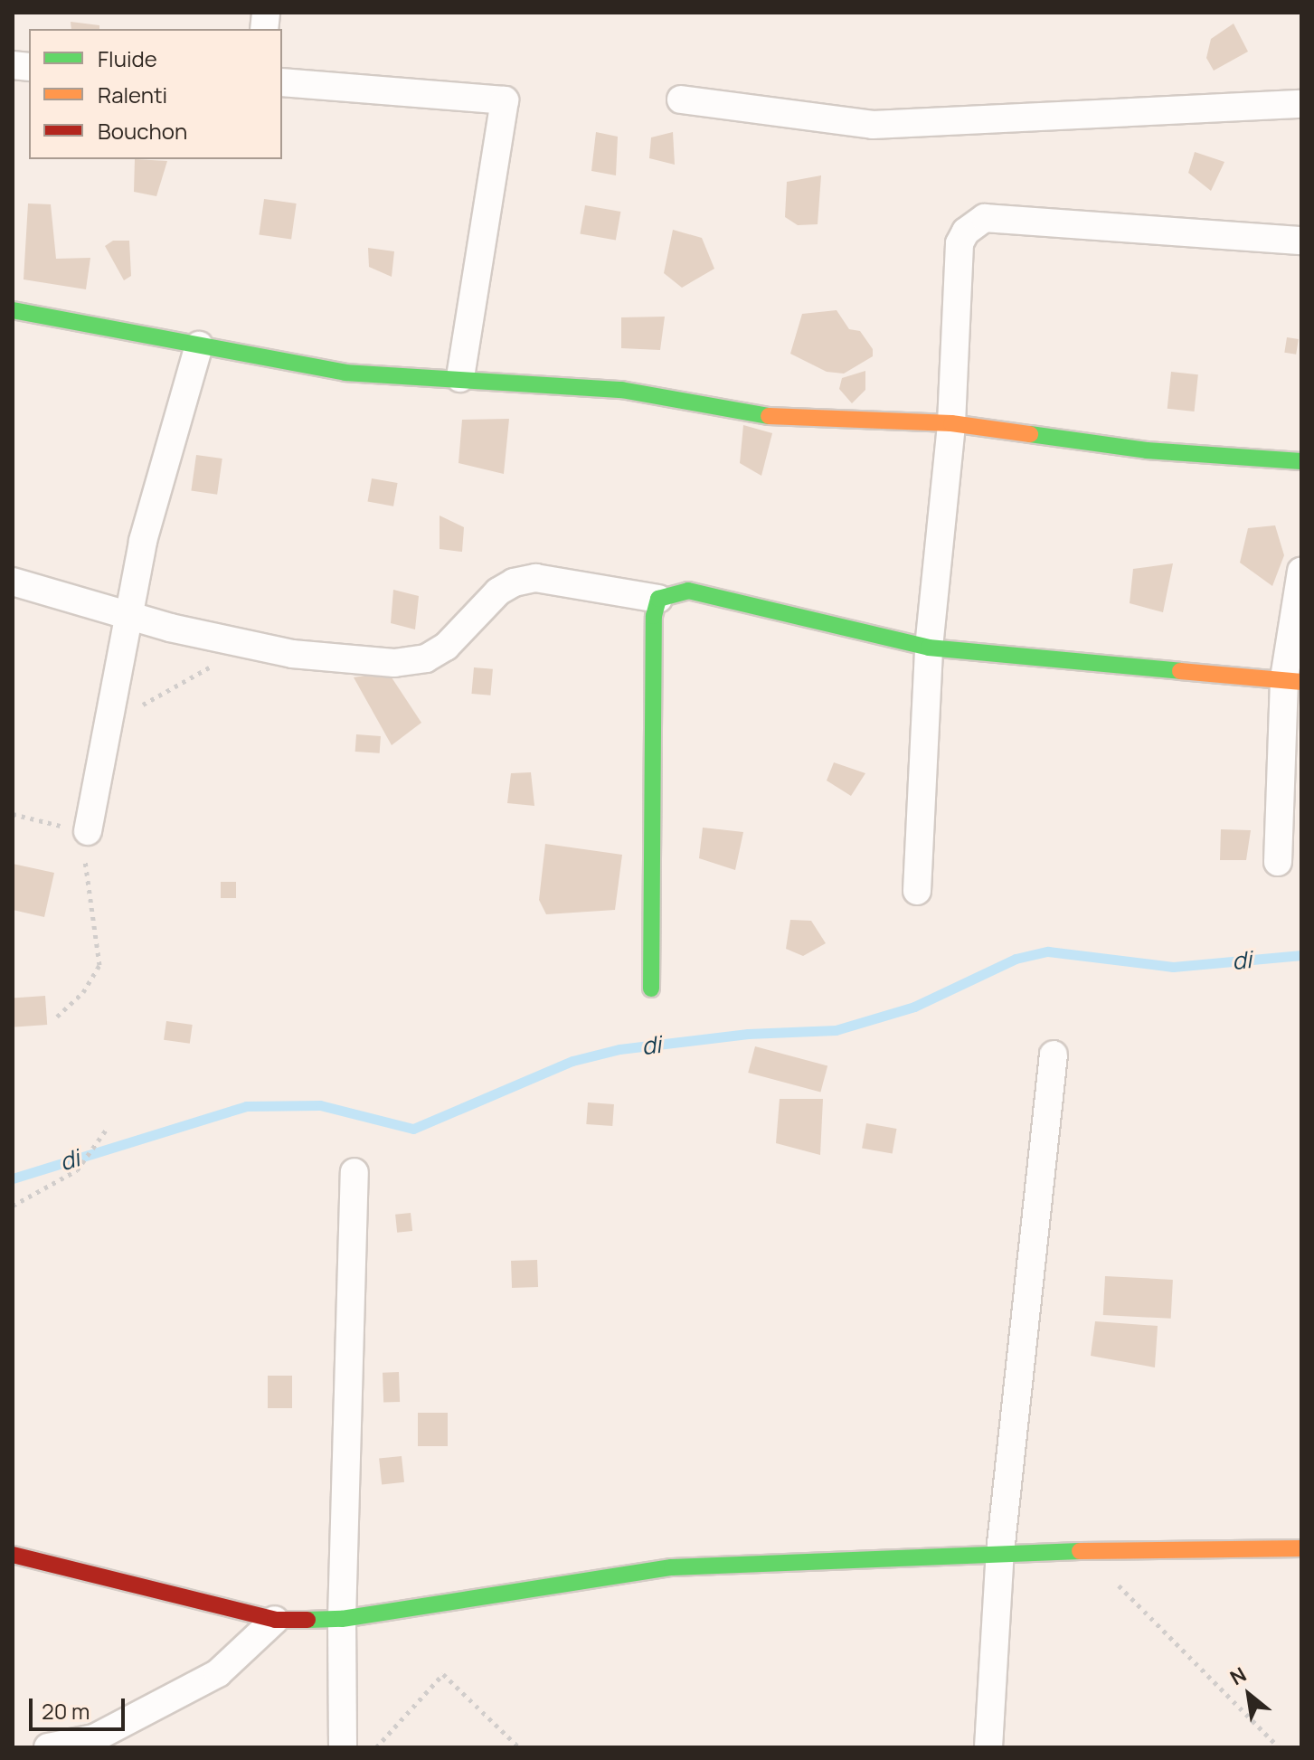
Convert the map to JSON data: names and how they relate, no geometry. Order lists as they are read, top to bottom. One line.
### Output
{"water":["di"],"legend":["Fluide","Ralenti","Bouchon"],"scale_bar":"20 m","north":"top left"}
